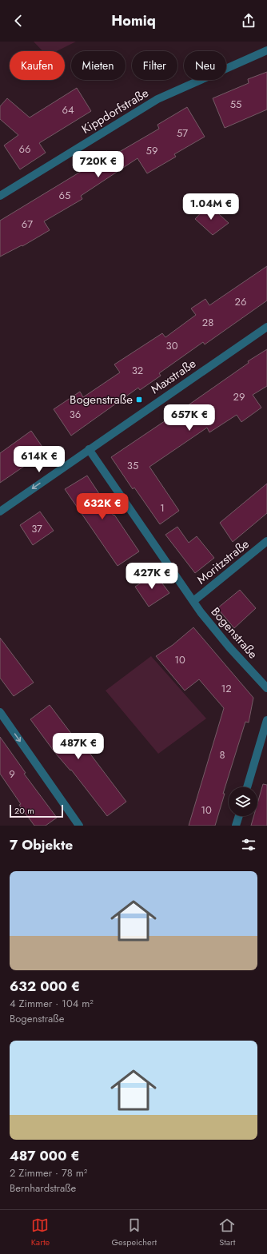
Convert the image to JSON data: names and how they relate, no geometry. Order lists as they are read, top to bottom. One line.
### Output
{"streets":{"street":["Kippdorfstraße","Maxstraße","Moritzstraße","Bogenstraße"]},"crossings":[["Maxstraße","Bogenstraße"],["Moritzstraße","Bogenstraße"]],"places":{"transit":["Bogenstraße"]},"house_numbers":["55","64","57","66","59","65","67","26","28","30","32","29","36","35","1","37","10","12","8","9","10"],"scale_bar":"20 m","page":{"header":"Homiq","chip":["Kaufen","Mieten","Filter","Neu"],"price":["720K €","1.04M €","657K €","614K €","632K €","427K €","487K €"],"scale":"20 m","heading":"7 Objekte","list":[{"name":"632 000 €","note":"4 Zimmer · 104 m² · Bogenstraße"},{"name":"487 000 €","note":"2 Zimmer · 78 m² · Bernhardstraße"}],"tabs":["Karte","Gespeichert","Start"]}}
